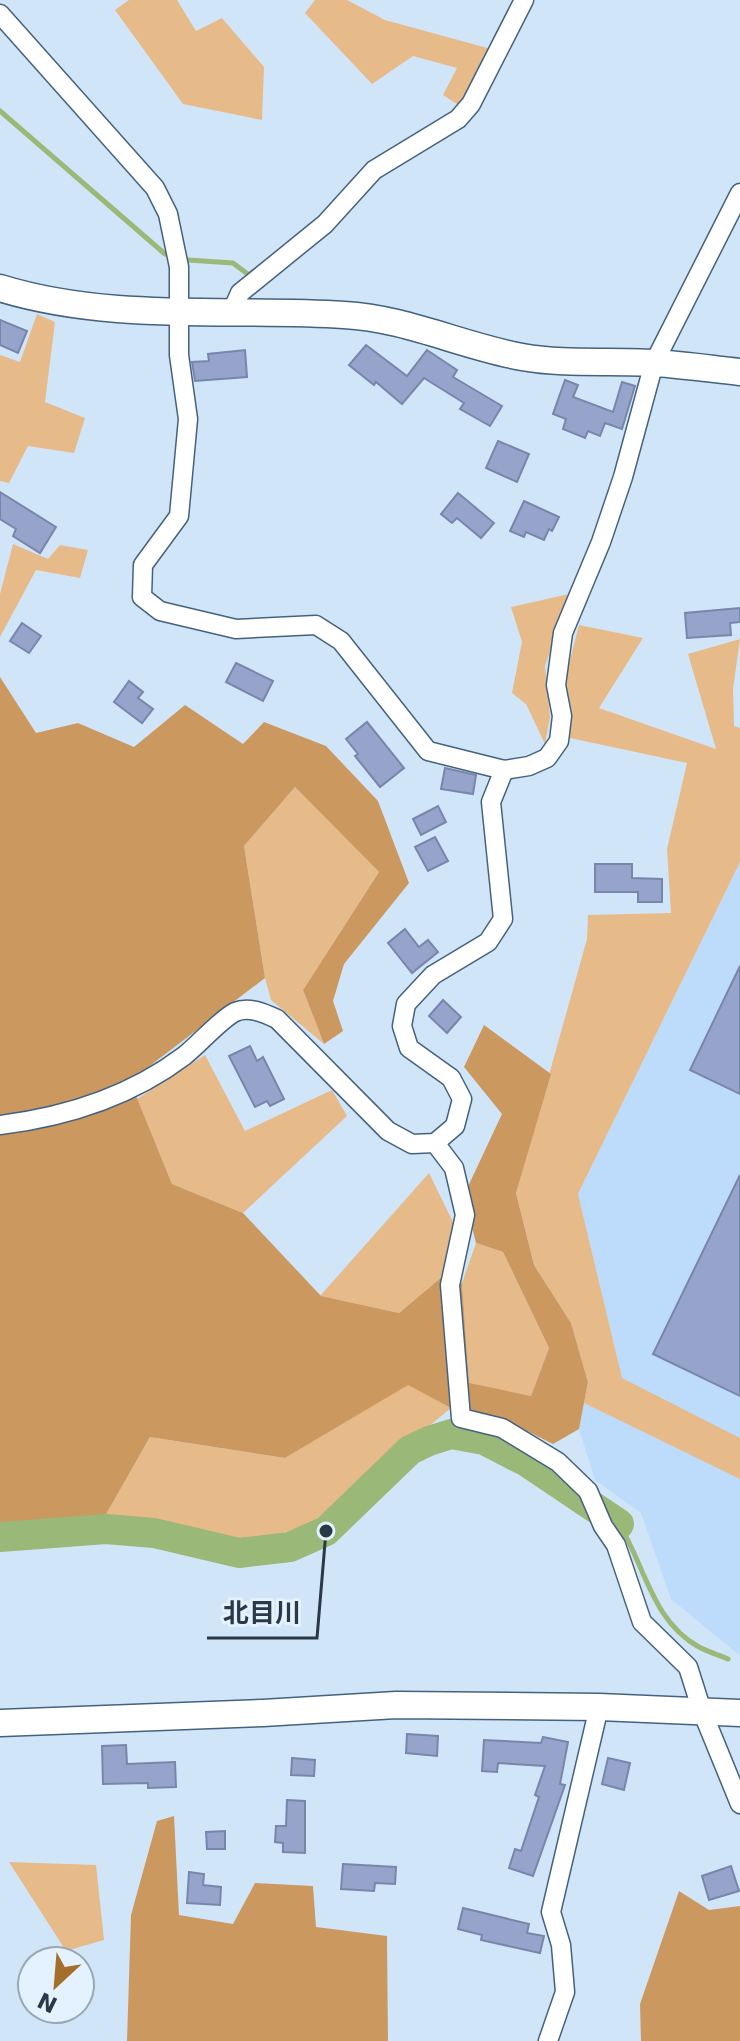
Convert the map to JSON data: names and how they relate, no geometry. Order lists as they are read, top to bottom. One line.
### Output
{"places":["北目川"],"north":"bottom left"}
